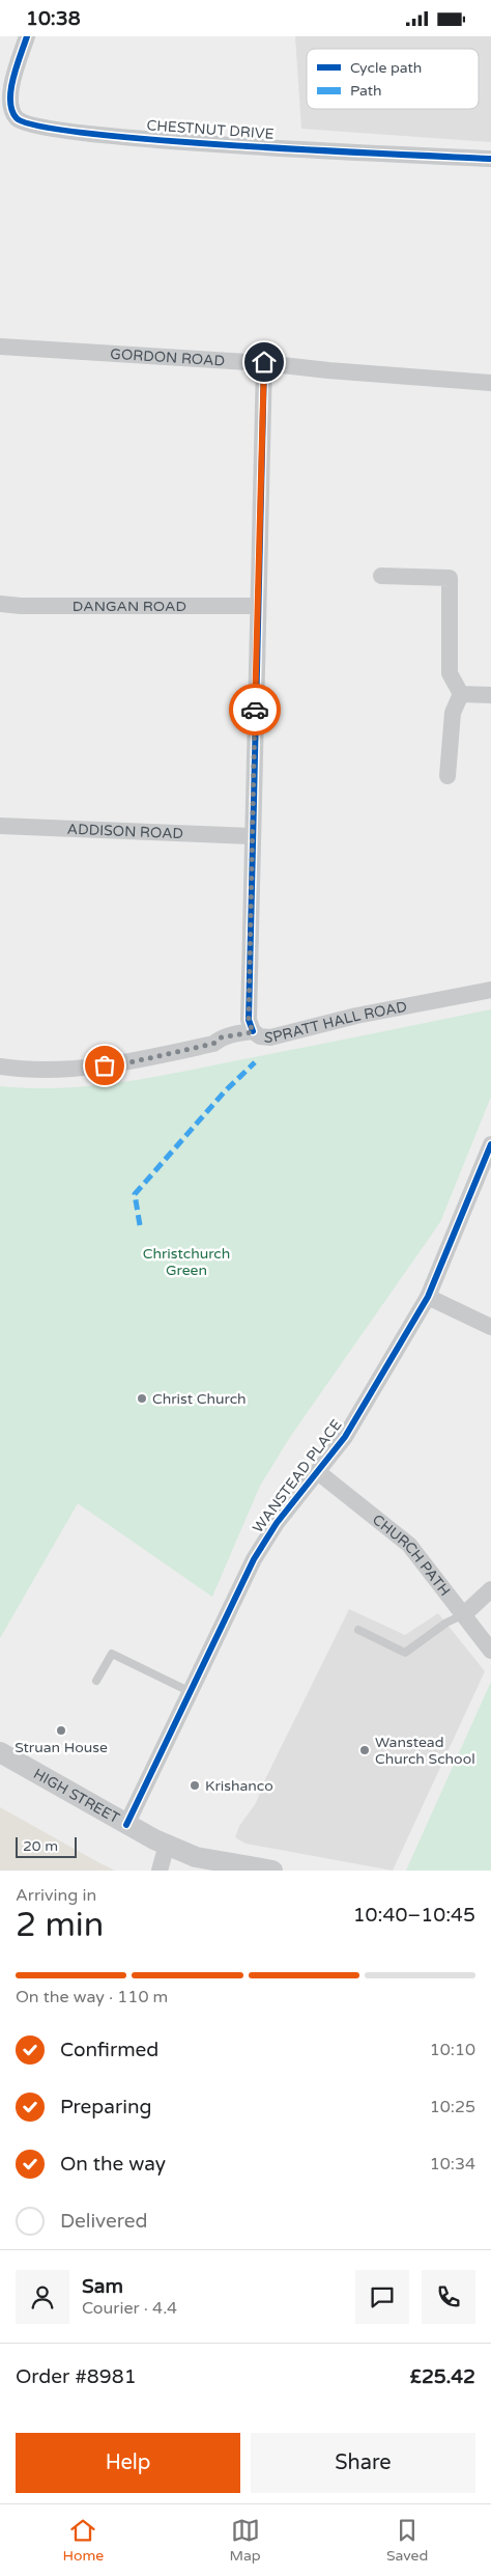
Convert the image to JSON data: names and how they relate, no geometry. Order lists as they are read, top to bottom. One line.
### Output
{"streets":{"street":["CHESTNUT DRIVE","GORDON ROAD","DANGAN ROAD","ADDISON ROAD","SPRATT HALL ROAD","WANSTEAD PLACE","CHURCH PATH","HIGH STREET"]},"crossings":[["WANSTEAD PLACE","CHURCH PATH"],["WANSTEAD PLACE","HIGH STREET"]],"parks":["Christchurch Green"],"places":["Christ Church","Struan House","Wanstead Church School","Krishanco"],"legend":["Cycle path","Path"],"scale_bar":"20 m","page":{"status":"10:38","scale":"20 m","heading":["2 min","Arriving in","10:40–10:45"],"panel":["Sam","Courier · 4.4","Order #8981","£25.42"],"bar":"On the way · 110 m","list":[["Confirmed","10:10"],["Preparing","10:25"],["On the way","10:34"],"Delivered"],"buttons":["Help","Share"],"tabs":["Home","Map","Saved"]}}
